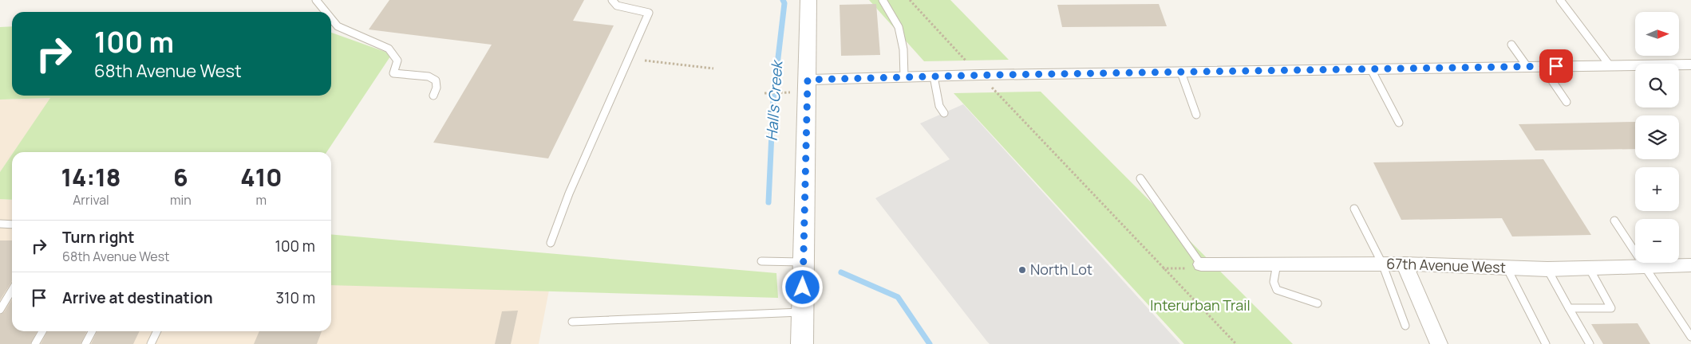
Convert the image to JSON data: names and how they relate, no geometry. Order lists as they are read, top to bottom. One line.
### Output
{"streets":{"street":["67th Avenue West"]},"water":["Hall's Creek"],"parks":["Interurban Trail"],"places":["North Lot"],"north":"right","page":{"map_buttons":["+","−"],"turn":["100 m","68th Avenue West"],"eta":["14:18","Arrival","6","min","410","m"],"list":[{"name":"Turn right","note":"68th Avenue West","value":"100 m"},{"name":"Arrive at destination","value":"310 m"}]}}
